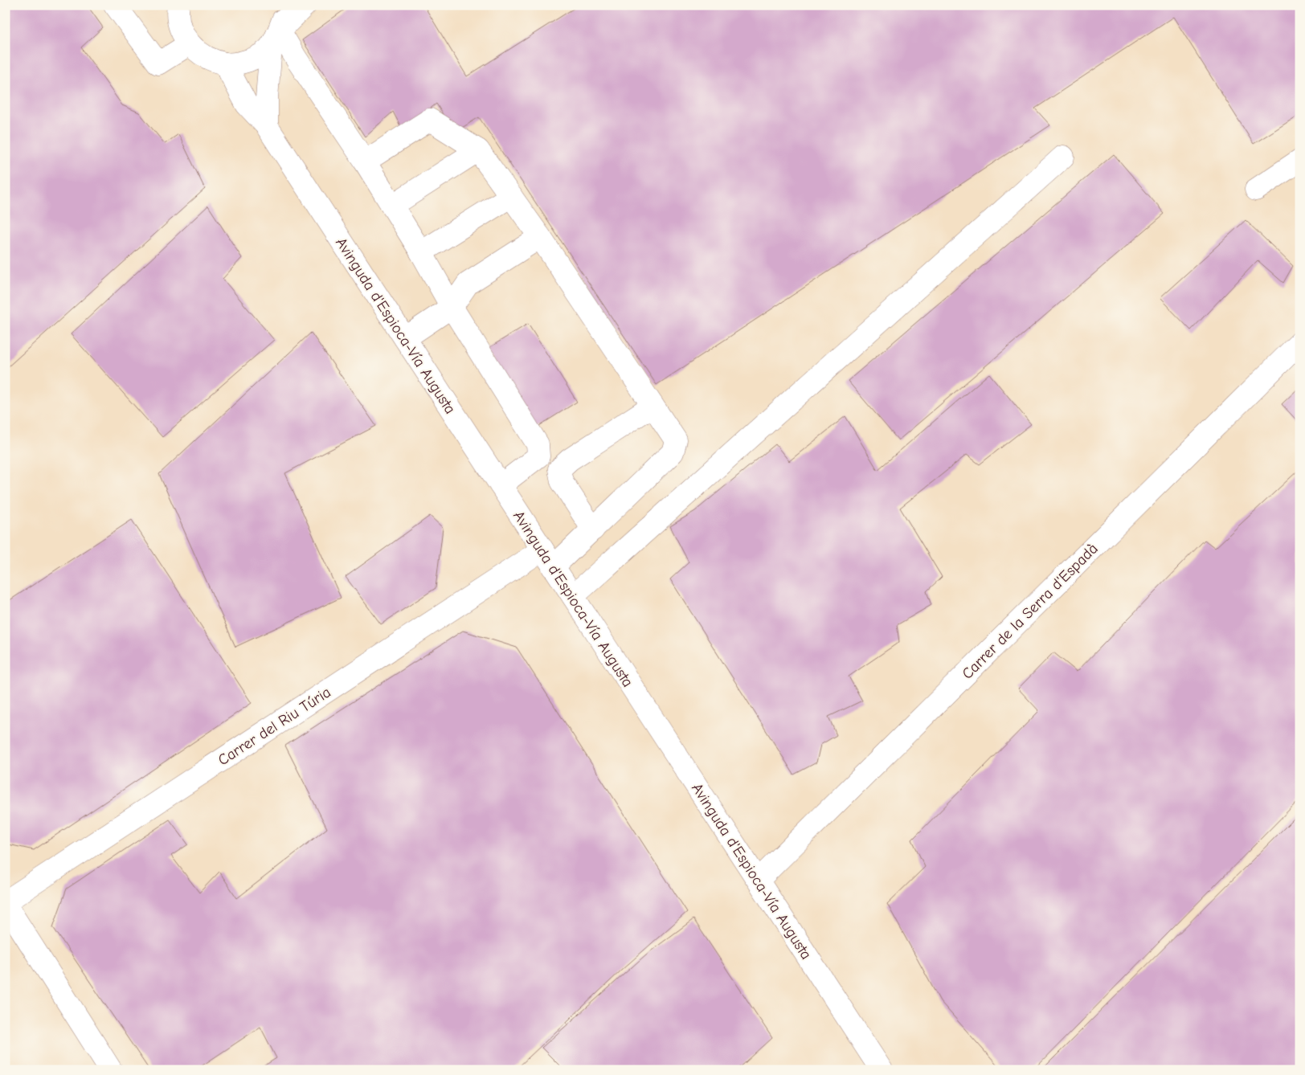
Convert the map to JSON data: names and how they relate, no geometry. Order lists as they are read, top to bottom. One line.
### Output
{"streets":{"street":["Avinguda d'Espioca-Vía Augusta","Carrer de la Serra d'Espadà","Carrer del Riu Túria"]},"crossings":[["Avinguda d'Espioca-Vía Augusta","Carrer de la Serra d'Espadà"],["Avinguda d'Espioca-Vía Augusta","Carrer del Riu Túria"]]}
